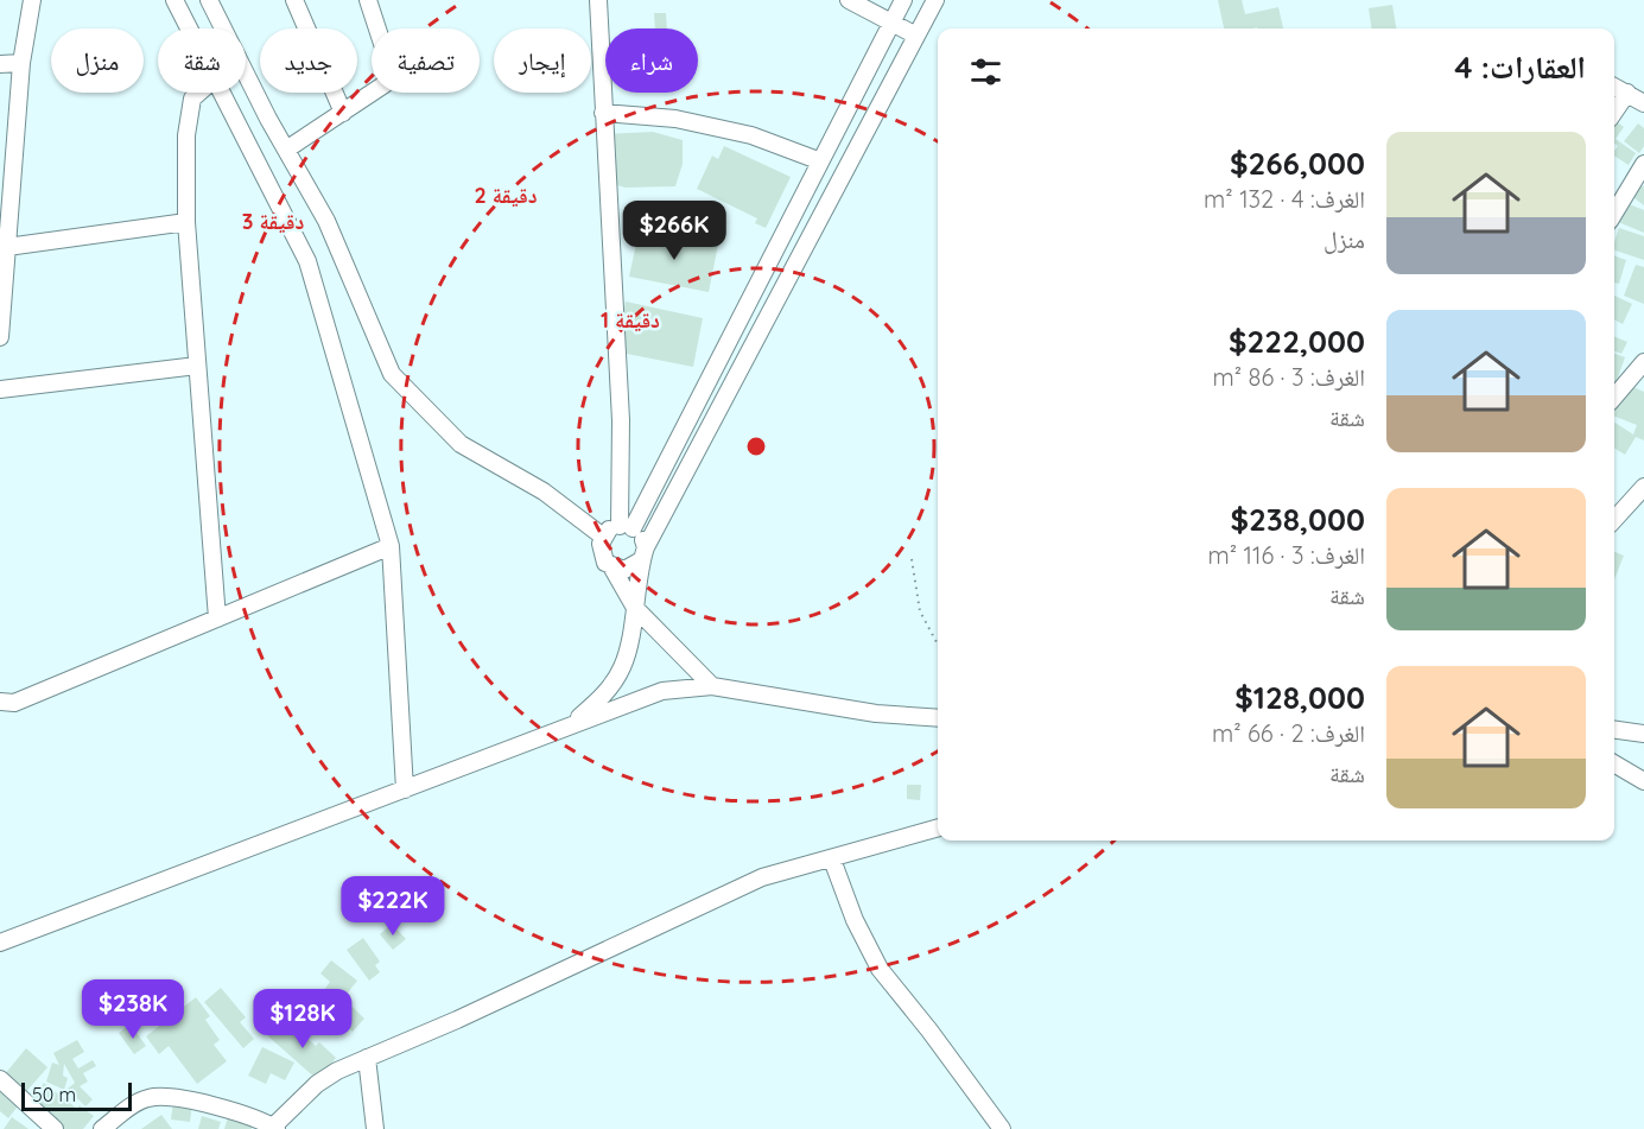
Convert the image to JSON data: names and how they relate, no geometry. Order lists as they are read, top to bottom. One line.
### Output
{"scale_bar":"50 m","page":{"chip":["شراء","إيجار","تصفية","جديد","شقة","منزل"],"heading":"العقارات: 4","list":[{"name":"$266,000","note":"الغرف: 4 · 132 m² · منزل"},{"name":"$222,000","note":"الغرف: 3 · 86 m² · شقة"},{"name":"$238,000","note":"الغرف: 3 · 116 m² · شقة"},{"name":"$128,000","note":"الغرف: 2 · 66 m² · شقة"}],"price":["$266K","$222K","$238K","$128K"],"scale":"50 m"},"rings":["2 دقيقة","3 دقيقة","1 دقيقة"]}
